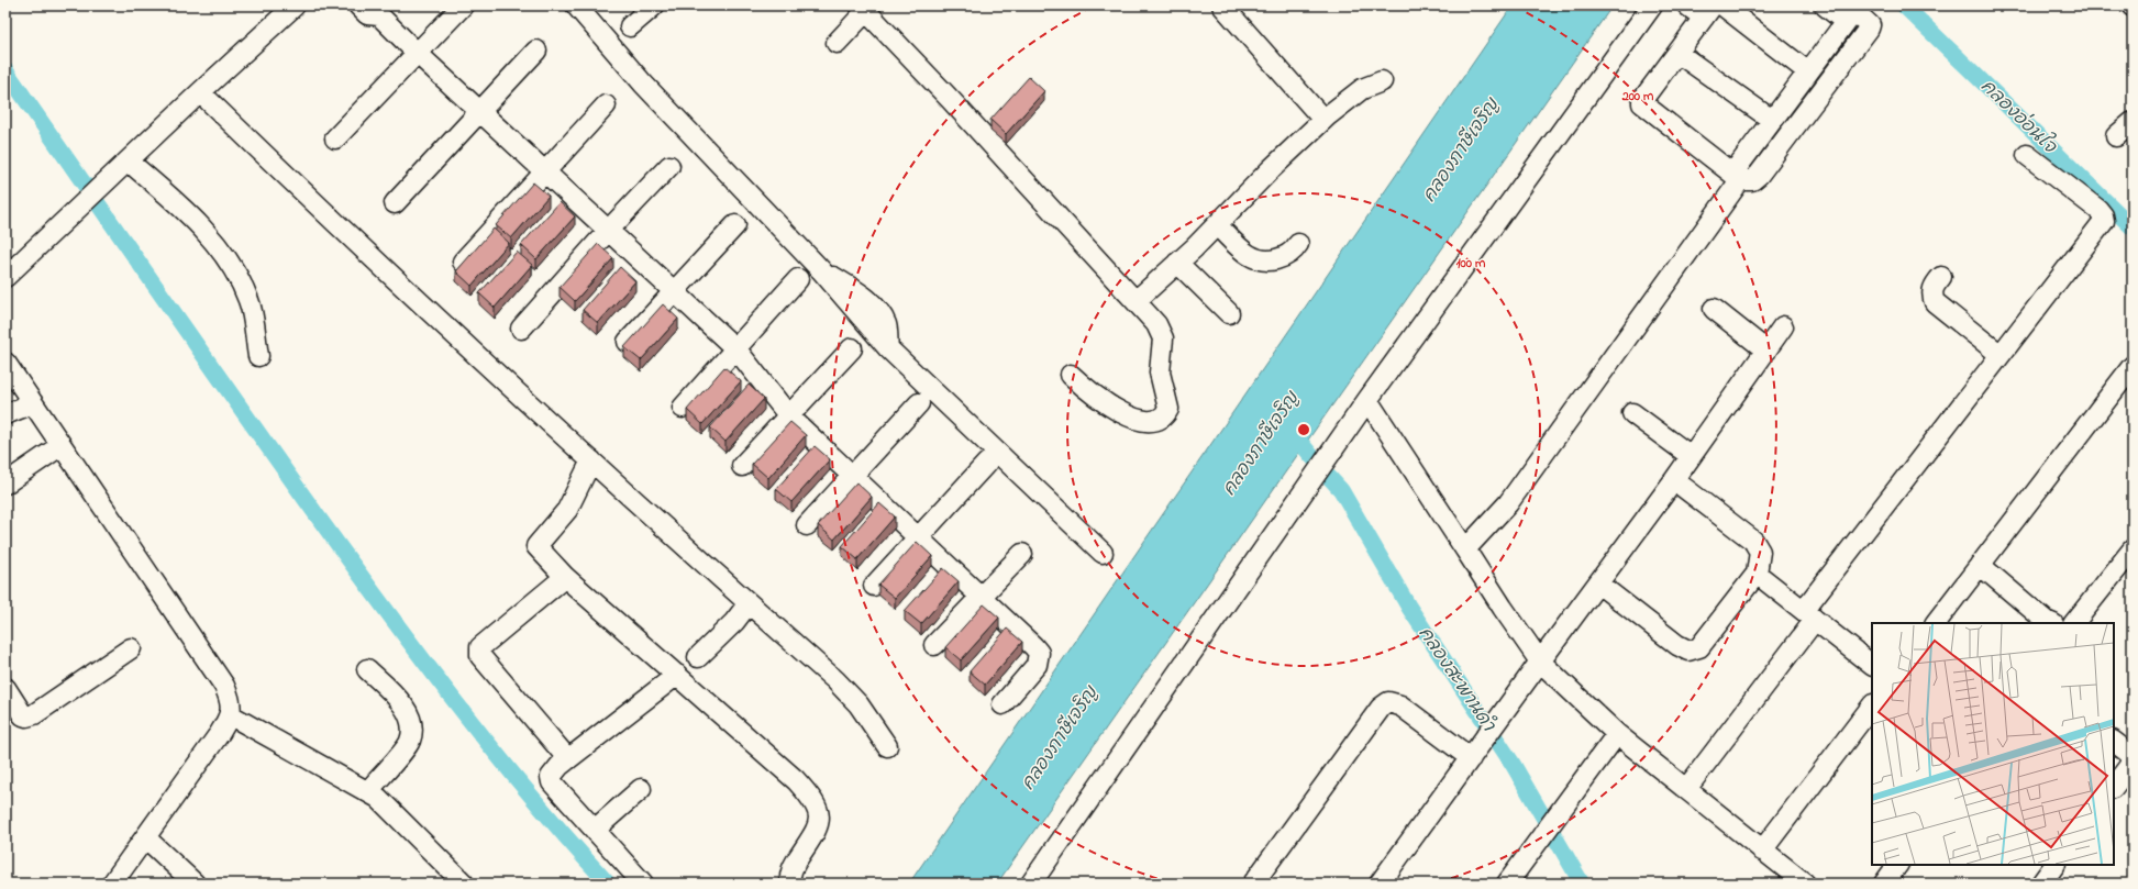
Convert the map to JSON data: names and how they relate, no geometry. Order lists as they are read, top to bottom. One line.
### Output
{"water":["คลองอ่อนใจ","คลองภาษีเจริญ","คลองสะพานดำ"],"rings":["200 m","100 m"]}
